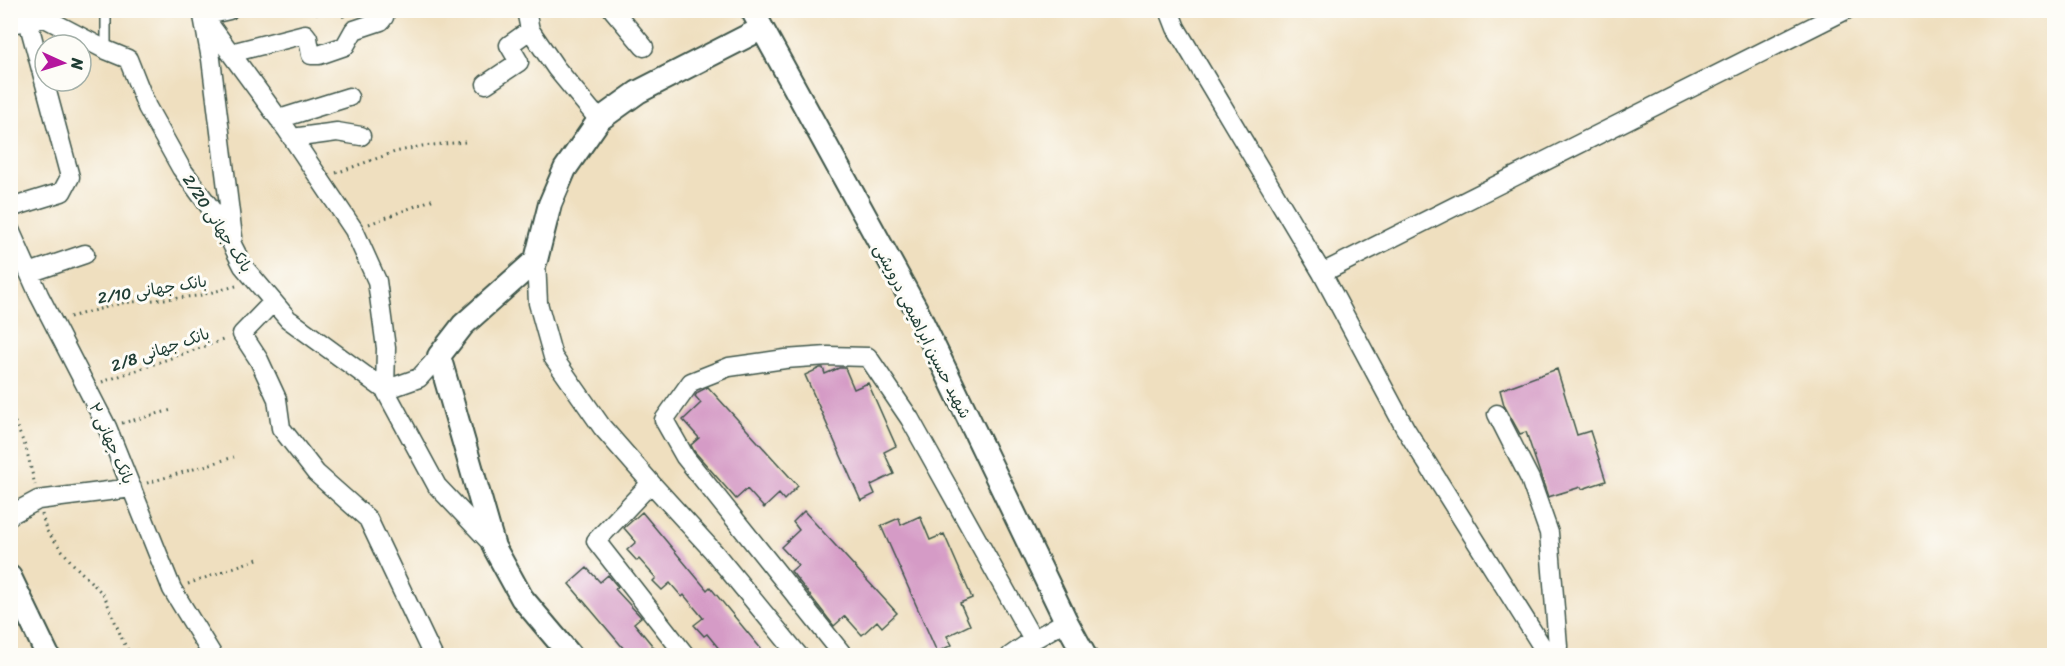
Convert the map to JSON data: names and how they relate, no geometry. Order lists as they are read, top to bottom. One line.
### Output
{"streets":{"street":["بانک جهانی 2/20","شهید حسین ابراهیمی درویشی","بانک جهانی ۲"],"path":["بانک جهانی 2/10","بانک جهانی 2/8"]},"crossings":[["بانک جهانی 2/20","بانک جهانی 2/10"],["بانک جهانی 2/10","بانک جهانی ۲"],["بانک جهانی 2/8","بانک جهانی ۲"]],"north":"right"}
